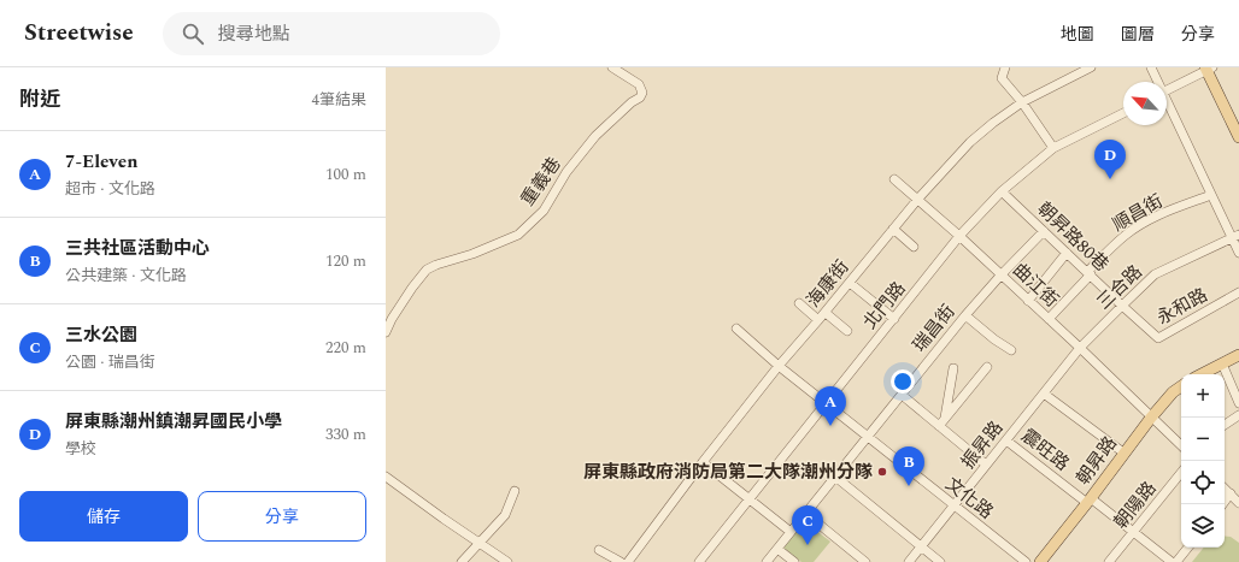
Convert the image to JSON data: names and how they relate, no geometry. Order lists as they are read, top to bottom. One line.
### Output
{"streets":{"main road":["朝昇路"],"street":["重義巷","順昌街","朝昇路80巷","海康街","曲江街","三合路","北門路","永和路","瑞昌街","振昇路","震旺路","文化路","朝陽路"]},"crossings":[["順昌街","朝昇路80巷"],["順昌街","曲江街"],["朝昇路80巷","三合路"],["朝昇路80巷","北門路"],["朝昇路80巷","永和路"],["朝昇路80巷","瑞昌街"],["海康街","曲江街"],["海康街","文化路"],["曲江街","三合路"],["曲江街","北門路"],["曲江街","瑞昌街"],["曲江街","振昇路"],["曲江街","朝昇路"],["三合路","永和路"],["三合路","振昇路"],["北門路","文化路"],["瑞昌街","文化路"],["振昇路","震旺路"],["振昇路","文化路"],["震旺路","朝昇路"],["震旺路","朝陽路"]],"places":["屏東縣政府消防局第二大隊潮州分隊"],"north":"top left","page":{"header":"Streetwise","search":"搜尋地點","nav":["地圖","圖層","分享"],"heading":["附近","4筆結果"],"list":[{"mark":"A","name":"7-Eleven","note":"超市 · 文化路","value":"100 m"},{"mark":"B","name":"三共社區活動中心","note":"公共建築 · 文化路","value":"120 m"},{"mark":"C","name":"三水公園","note":"公園 · 瑞昌街","value":"220 m"},{"mark":"D","name":"屏東縣潮州鎮潮昇國民小學","note":"學校","value":"330 m"}],"pins":["D","A","B","C"],"map_buttons":["+","−"],"buttons":["儲存","分享"]}}
